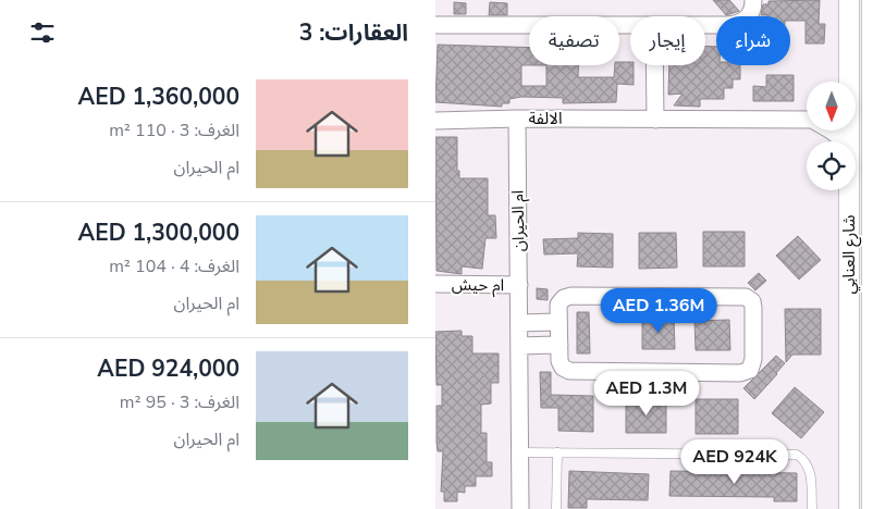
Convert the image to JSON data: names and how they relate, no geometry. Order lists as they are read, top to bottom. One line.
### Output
{"streets":{"street":["الالفة","ام الحيران","شارع العنابي","ام حيش"]},"crossings":[["الالفة","ام الحيران"],["ام الحيران","ام حيش"]],"north":"bottom","page":{"heading":"العقارات: 3","chip":["شراء","إيجار","تصفية"],"list":[{"name":"AED 1,360,000","note":"الغرف: 3 · 110 m² · ام الحيران"},{"name":"AED 1,300,000","note":"الغرف: 4 · 104 m² · ام الحيران"},{"name":"AED 924,000","note":"الغرف: 3 · 95 m² · ام الحيران"}],"price":["AED 1.36M","AED 1.3M","AED 924K"]}}
